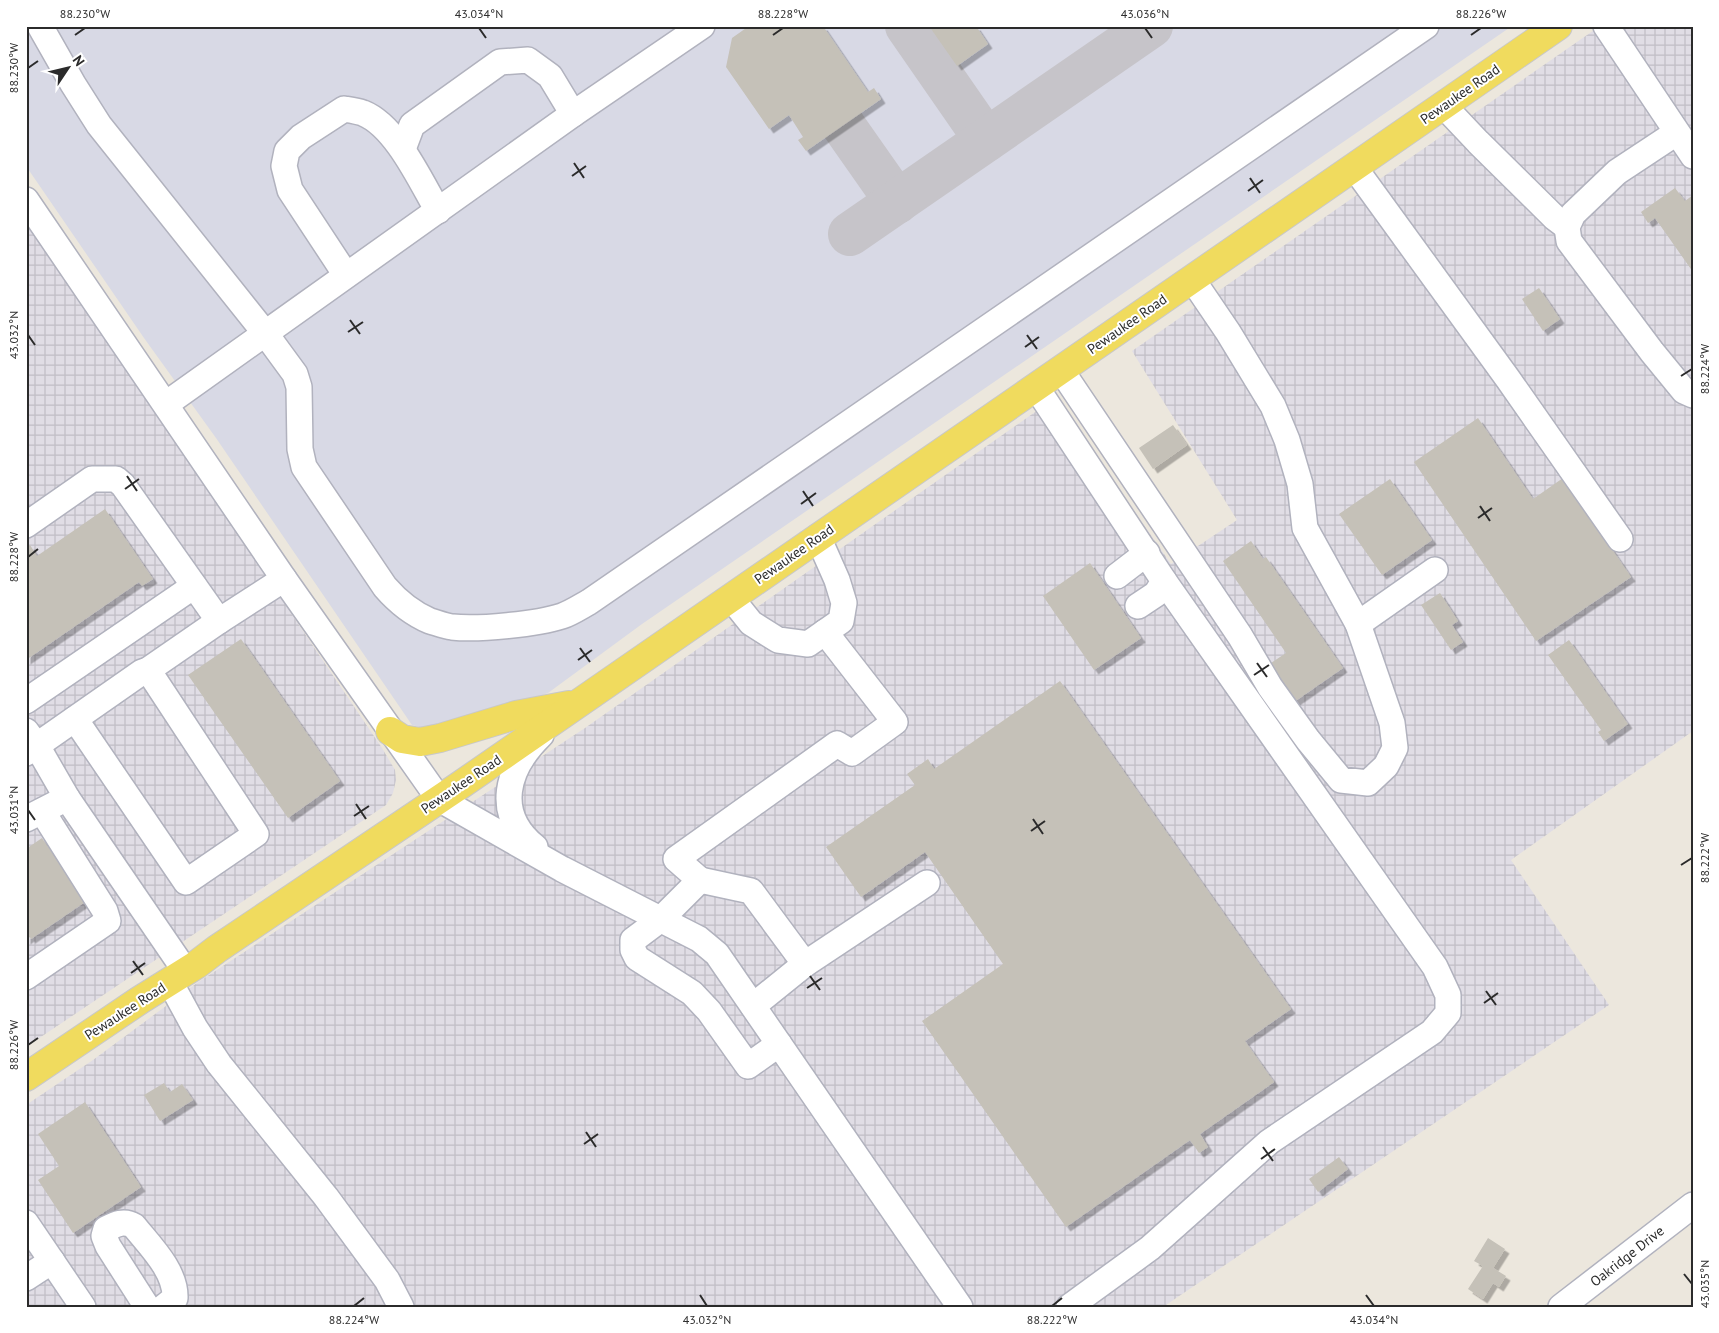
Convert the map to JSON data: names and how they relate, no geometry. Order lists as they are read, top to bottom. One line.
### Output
{"streets":{"main road":["Pewaukee Road"],"street":["Oakridge Drive"]},"north":"top right","coordinates":["88.230°W","43.034°N","88.228°W","43.036°N","88.226°W","43.032°N","88.224°W","43.031°N","88.222°W","43.035°N"]}
